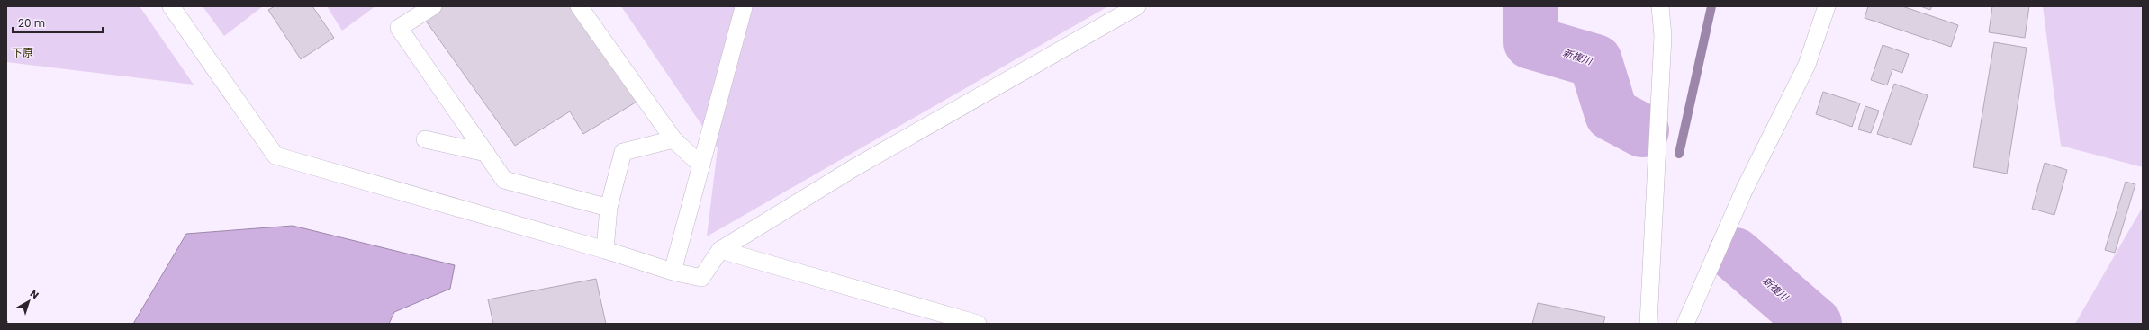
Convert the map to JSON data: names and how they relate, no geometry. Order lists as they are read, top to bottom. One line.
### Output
{"districts":["下原"],"water":["新複川"],"scale_bar":"20 m","north":"top right"}
